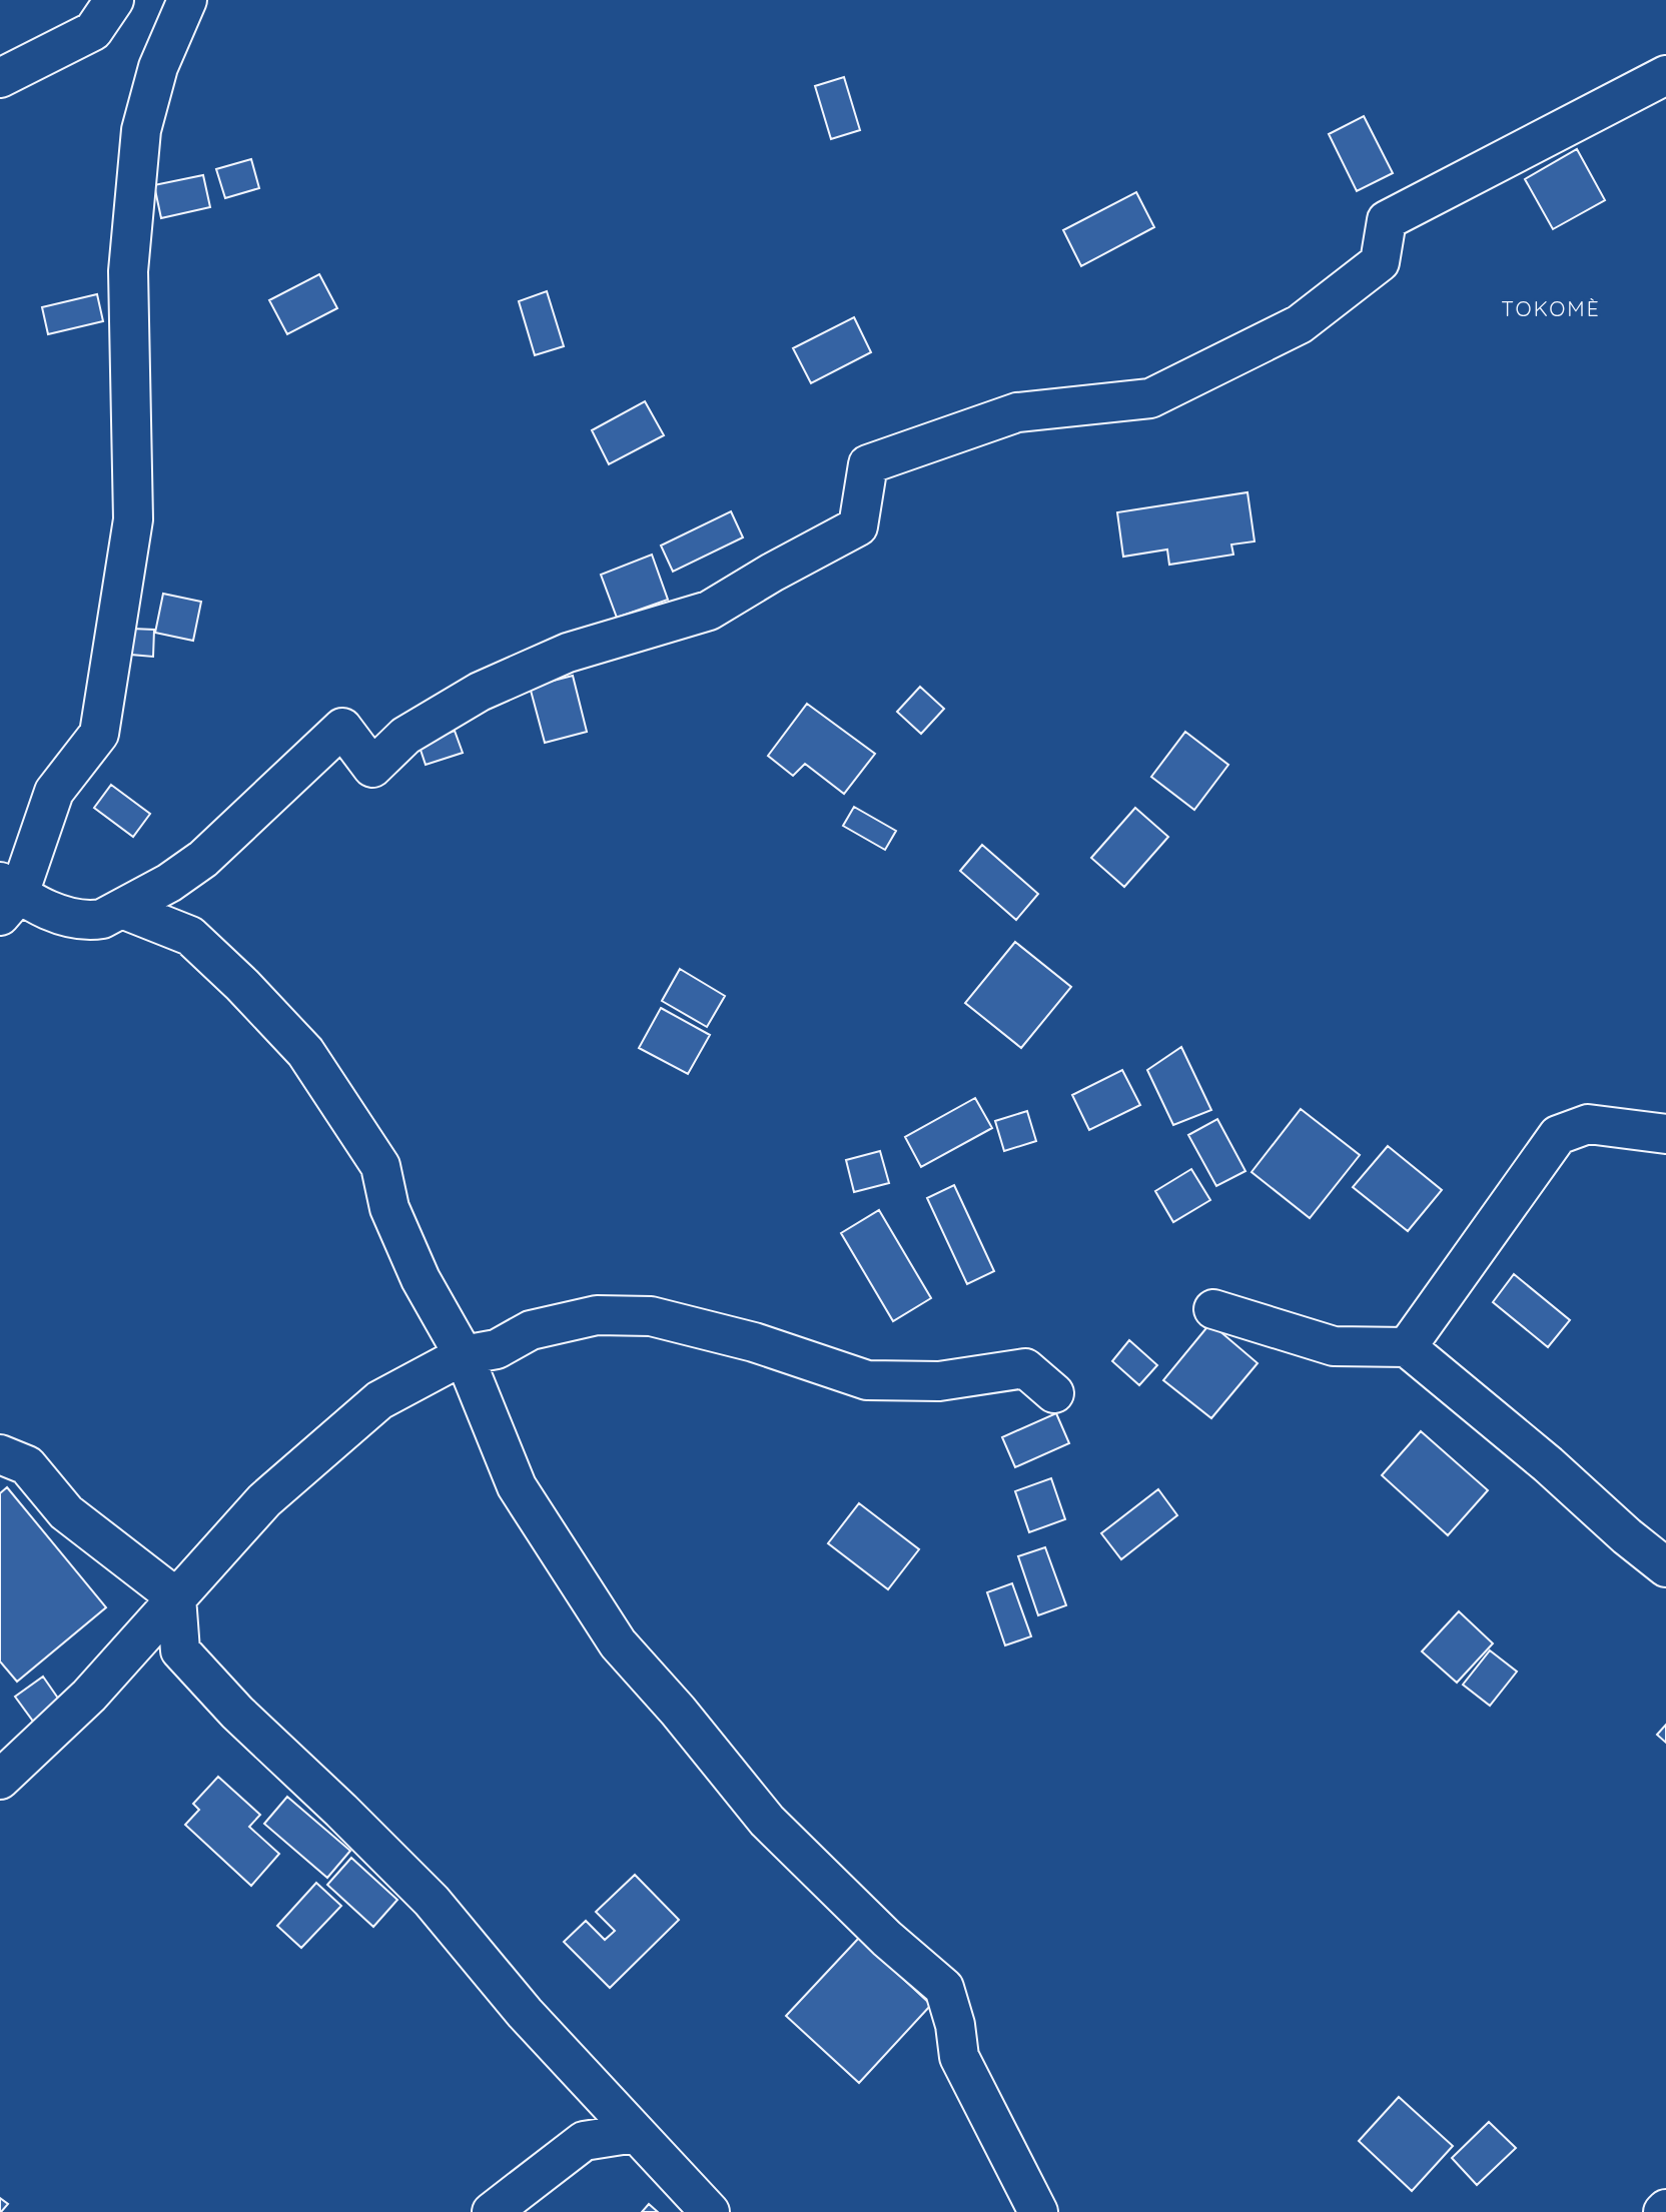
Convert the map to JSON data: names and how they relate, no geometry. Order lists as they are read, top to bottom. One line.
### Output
{"districts":["TOKOMÈ"]}
